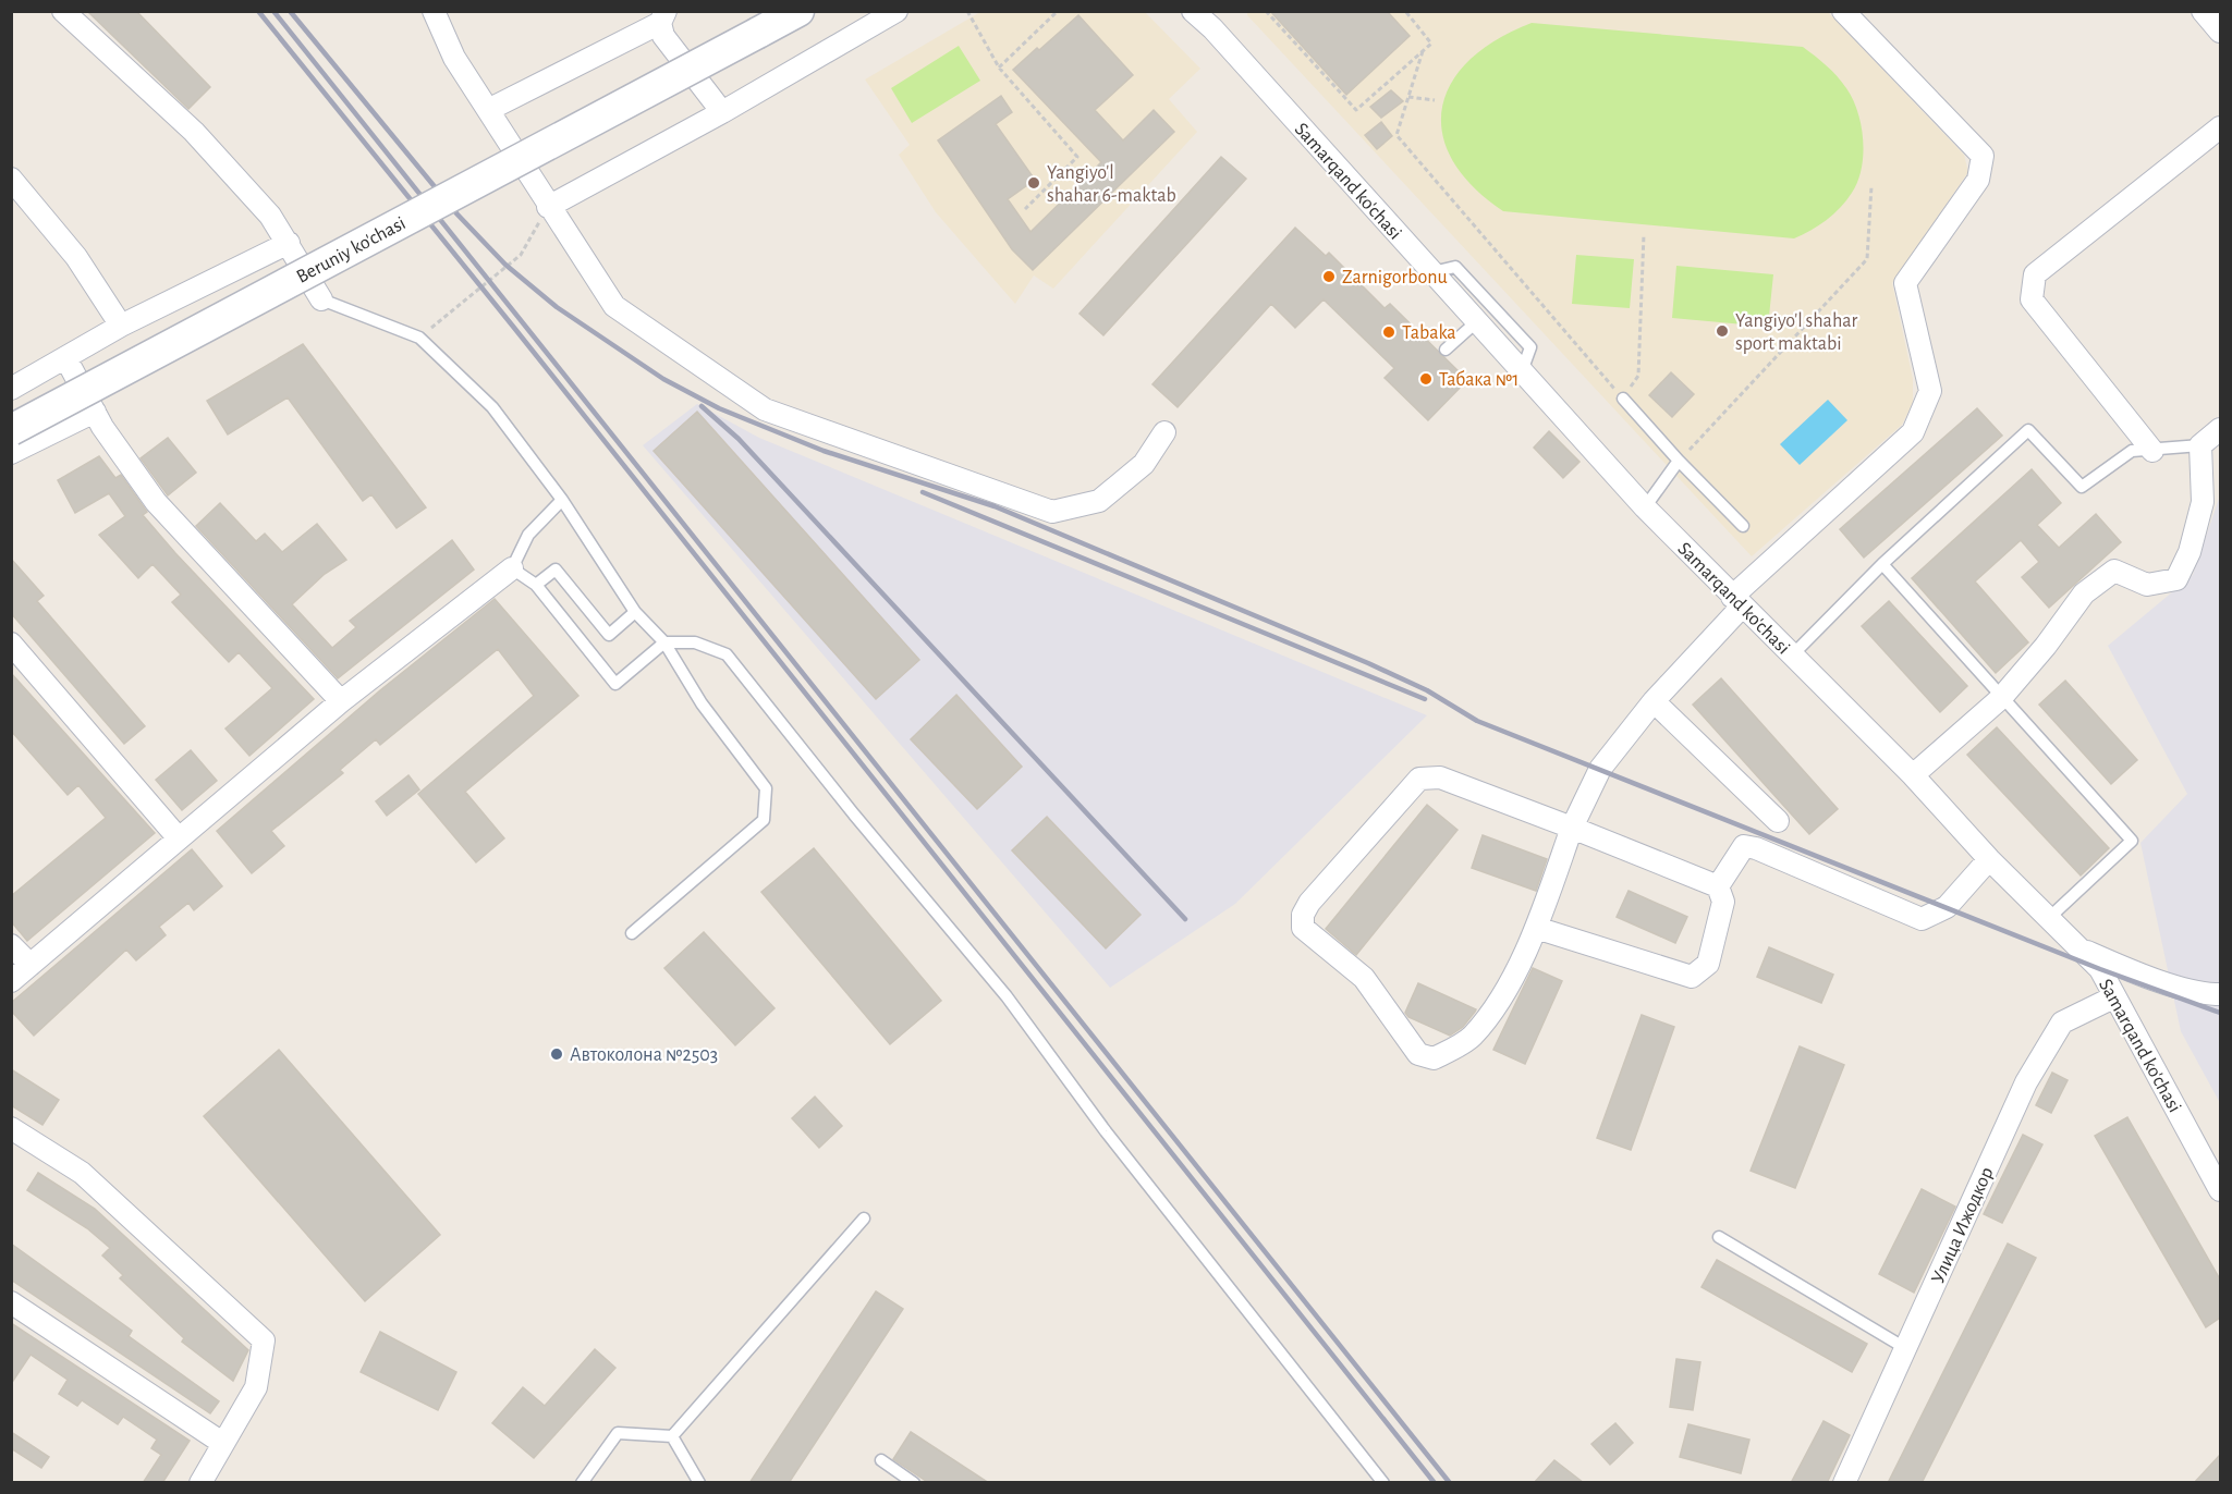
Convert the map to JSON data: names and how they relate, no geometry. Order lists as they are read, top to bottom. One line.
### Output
{"streets":{"main road":["Beruniy ko'chasi"],"street":["Samarqand ko'chasi","Улица Ижодкор"]},"crossings":[["Samarqand ko'chasi","Улица Ижодкор"]],"places":["Yangiyo'l shahar 6-maktab","Zarnigorbonu","Yangiyo'l shahar sport maktabi","Tabaka","Табака №1","Автоколона №2503"]}
